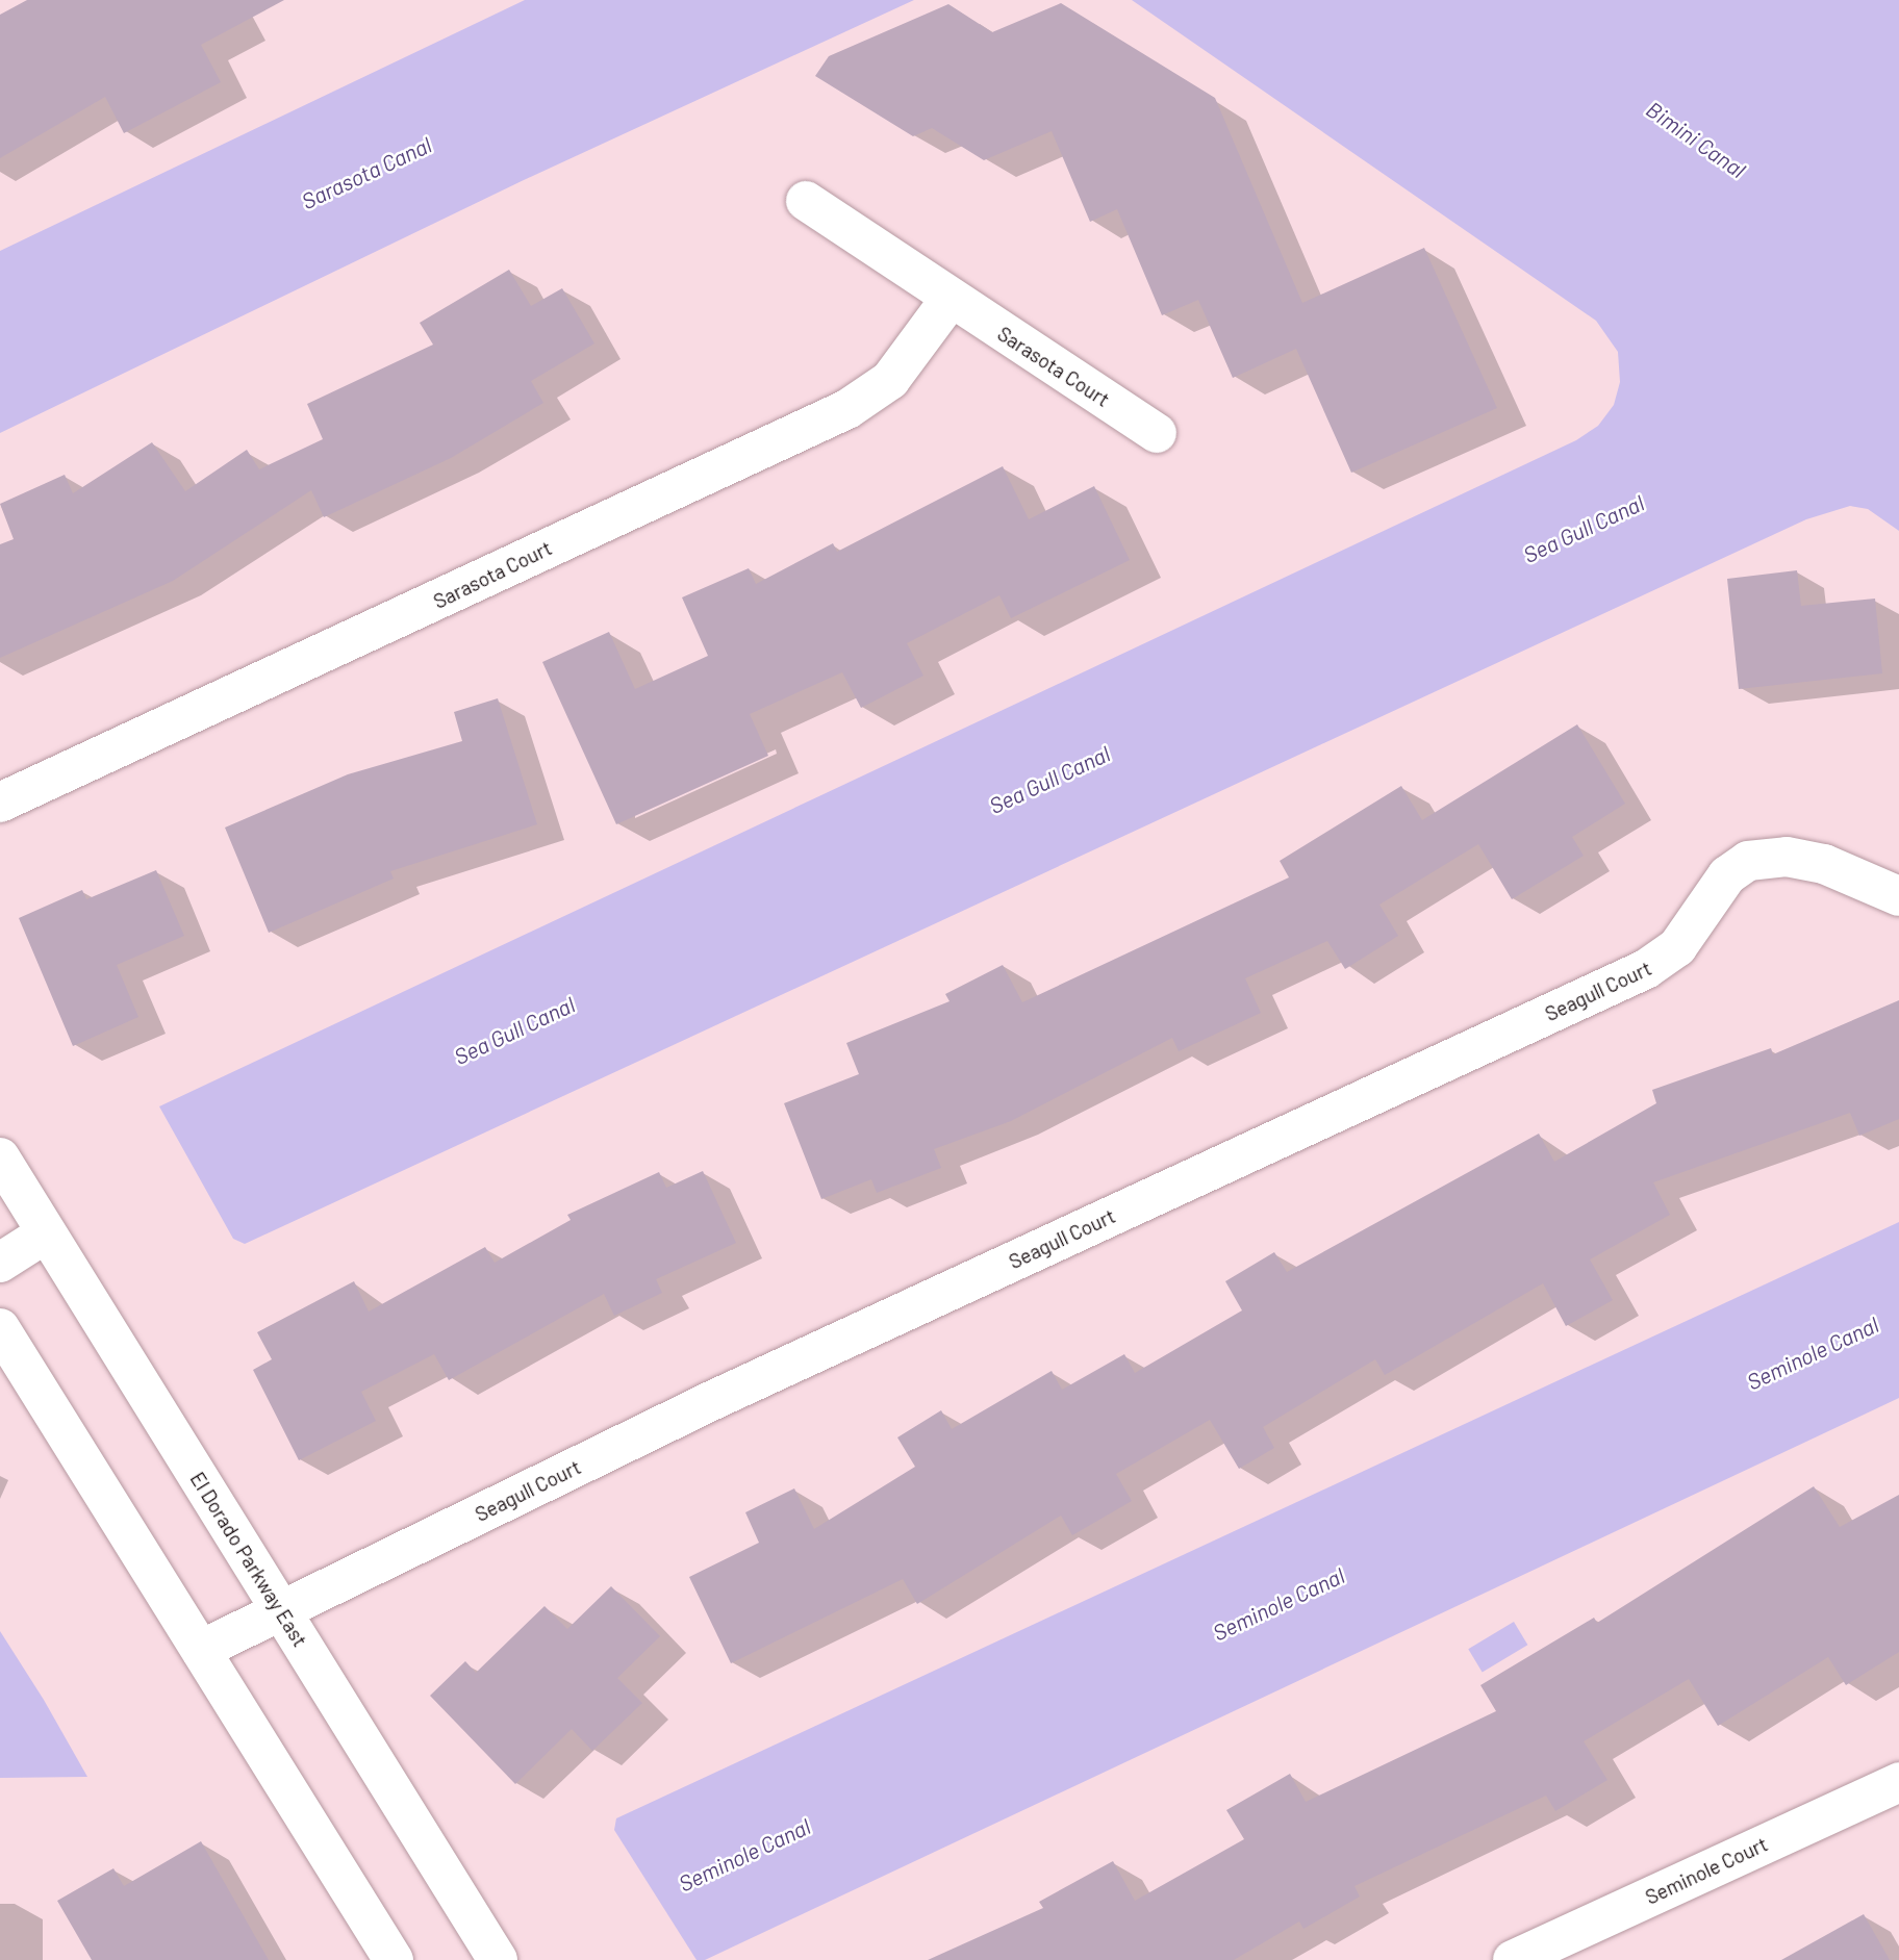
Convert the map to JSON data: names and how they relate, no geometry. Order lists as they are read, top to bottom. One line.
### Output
{"streets":{"street":["Sarasota Court","Seagull Court","El Dorado Parkway East","Seminole Court"]},"crossings":[["Seagull Court","El Dorado Parkway East"]],"water":["Bimini Canal","Sarasota Canal","Sea Gull Canal","Seminole Canal"]}
